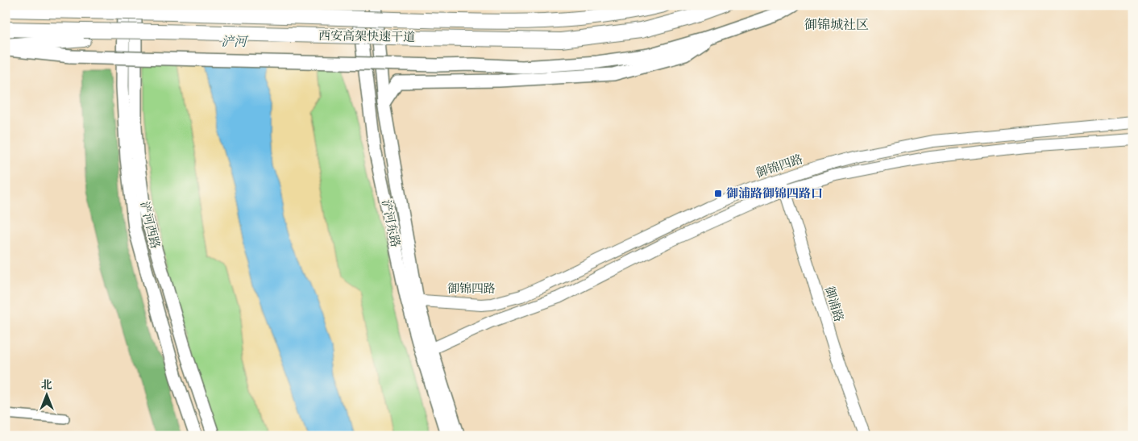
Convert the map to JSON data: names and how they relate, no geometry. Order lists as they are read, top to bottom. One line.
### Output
{"streets":{"highway":["西安高架快速干道"],"main road":["浐河东路","浐河西路"],"street":["御锦四路","御浦路"]},"crossings":[["御锦四路","浐河东路"],["御锦四路","御浦路"]],"districts":["御锦城社区"],"water":["浐河"],"places":{"transit":["御浦路御锦四路口"]},"north":"top"}
